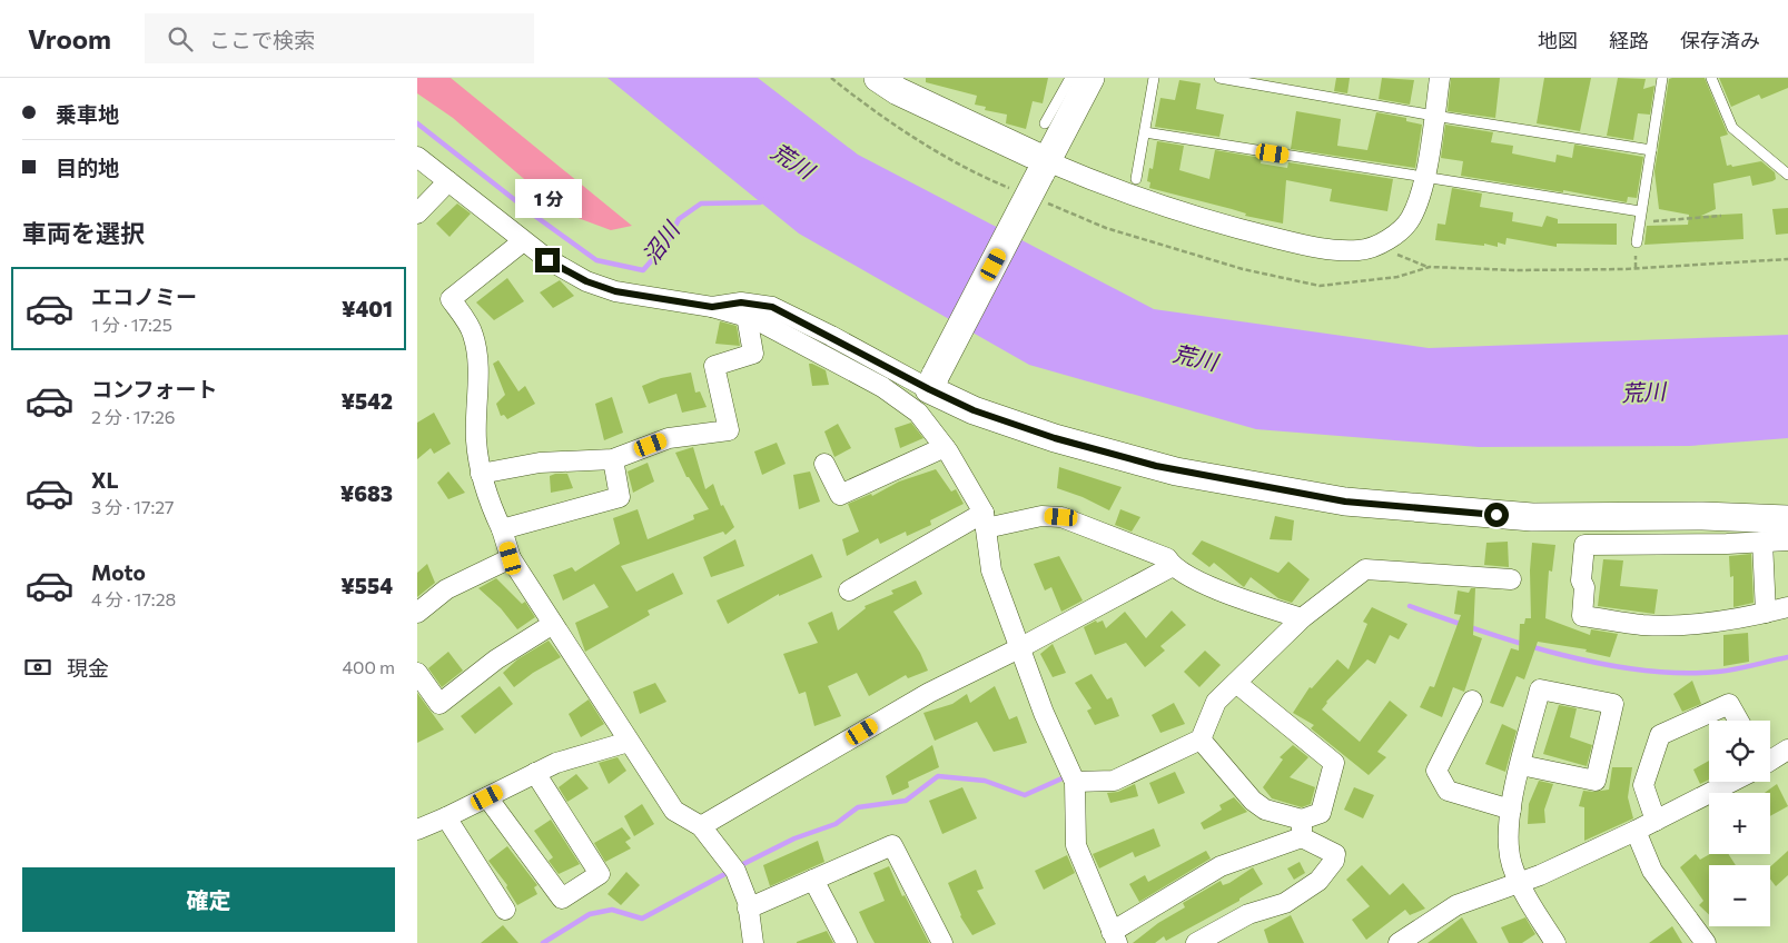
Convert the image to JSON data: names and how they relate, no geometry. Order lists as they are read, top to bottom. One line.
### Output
{"water":["荒川","沼川"],"page":{"header":"Vroom","search":"ここで検索","nav":["地図","経路","保存済み"],"banner":["乗車地","目的地"],"bubble":"1 分","heading":"車両を選択","list":[{"name":"エコノミー","note":"1 分 · 17:25","value":"¥401"},{"name":"コンフォート","note":"2 分 · 17:26","value":"¥542"},{"name":"XL","note":"3 分 · 17:27","value":"¥683"},{"name":"Moto","note":"4 分 · 17:28","value":"¥554"}],"pay":["現金","400 m"],"map_buttons":["+","−"],"buttons":"確定"}}
